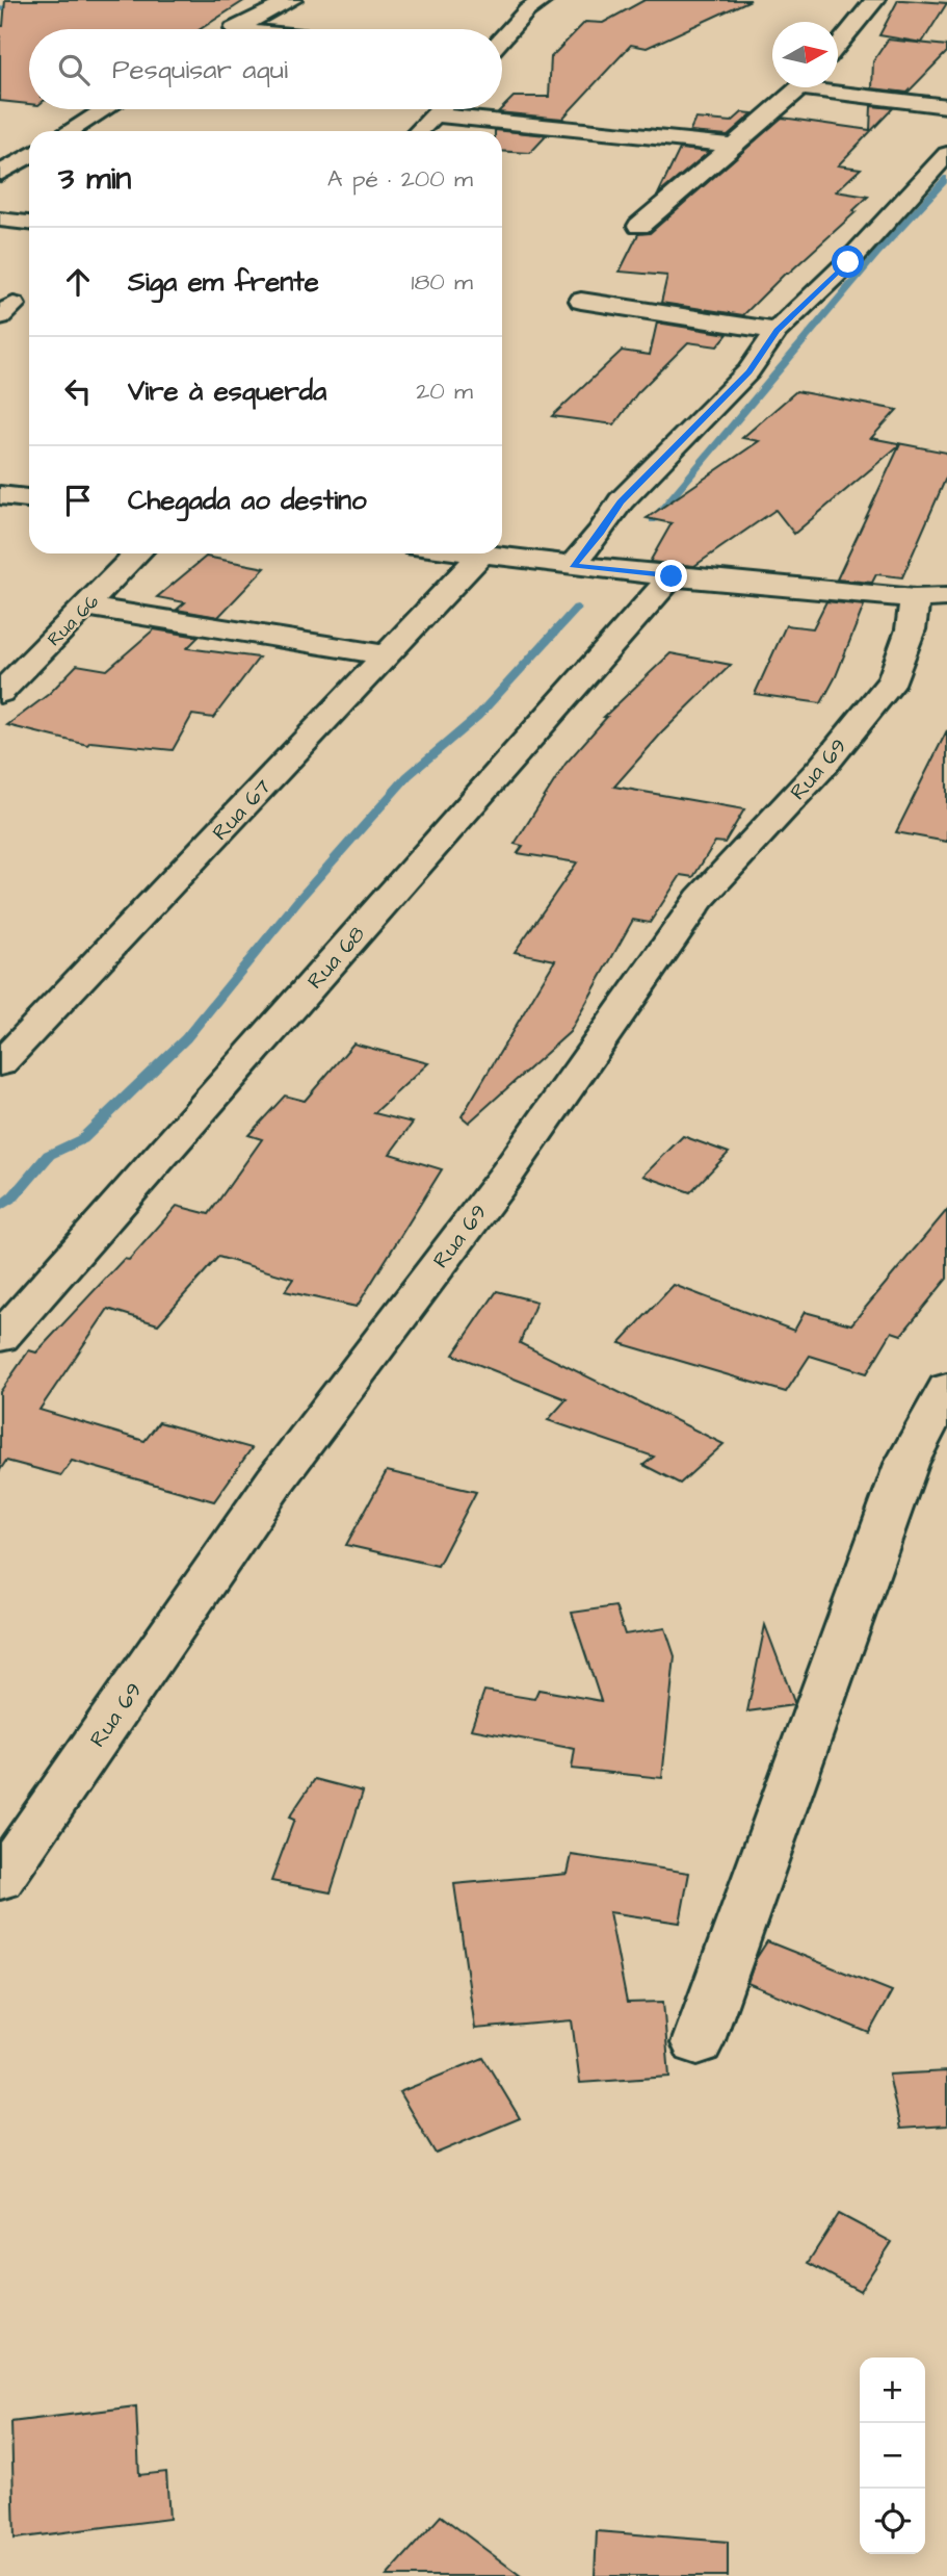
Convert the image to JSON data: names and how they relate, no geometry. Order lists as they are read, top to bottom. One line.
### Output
{"streets":{"street":["Rua 66","Rua 69","Rua 67","Rua 68"]},"north":"right","page":{"search":"Pesquisar aqui","heading":["3 min","A pé · 200 m"],"list":[["Siga em frente","180 m"],["Vire à esquerda","20 m"],"Chegada ao destino"],"map_buttons":["+","−"]}}
